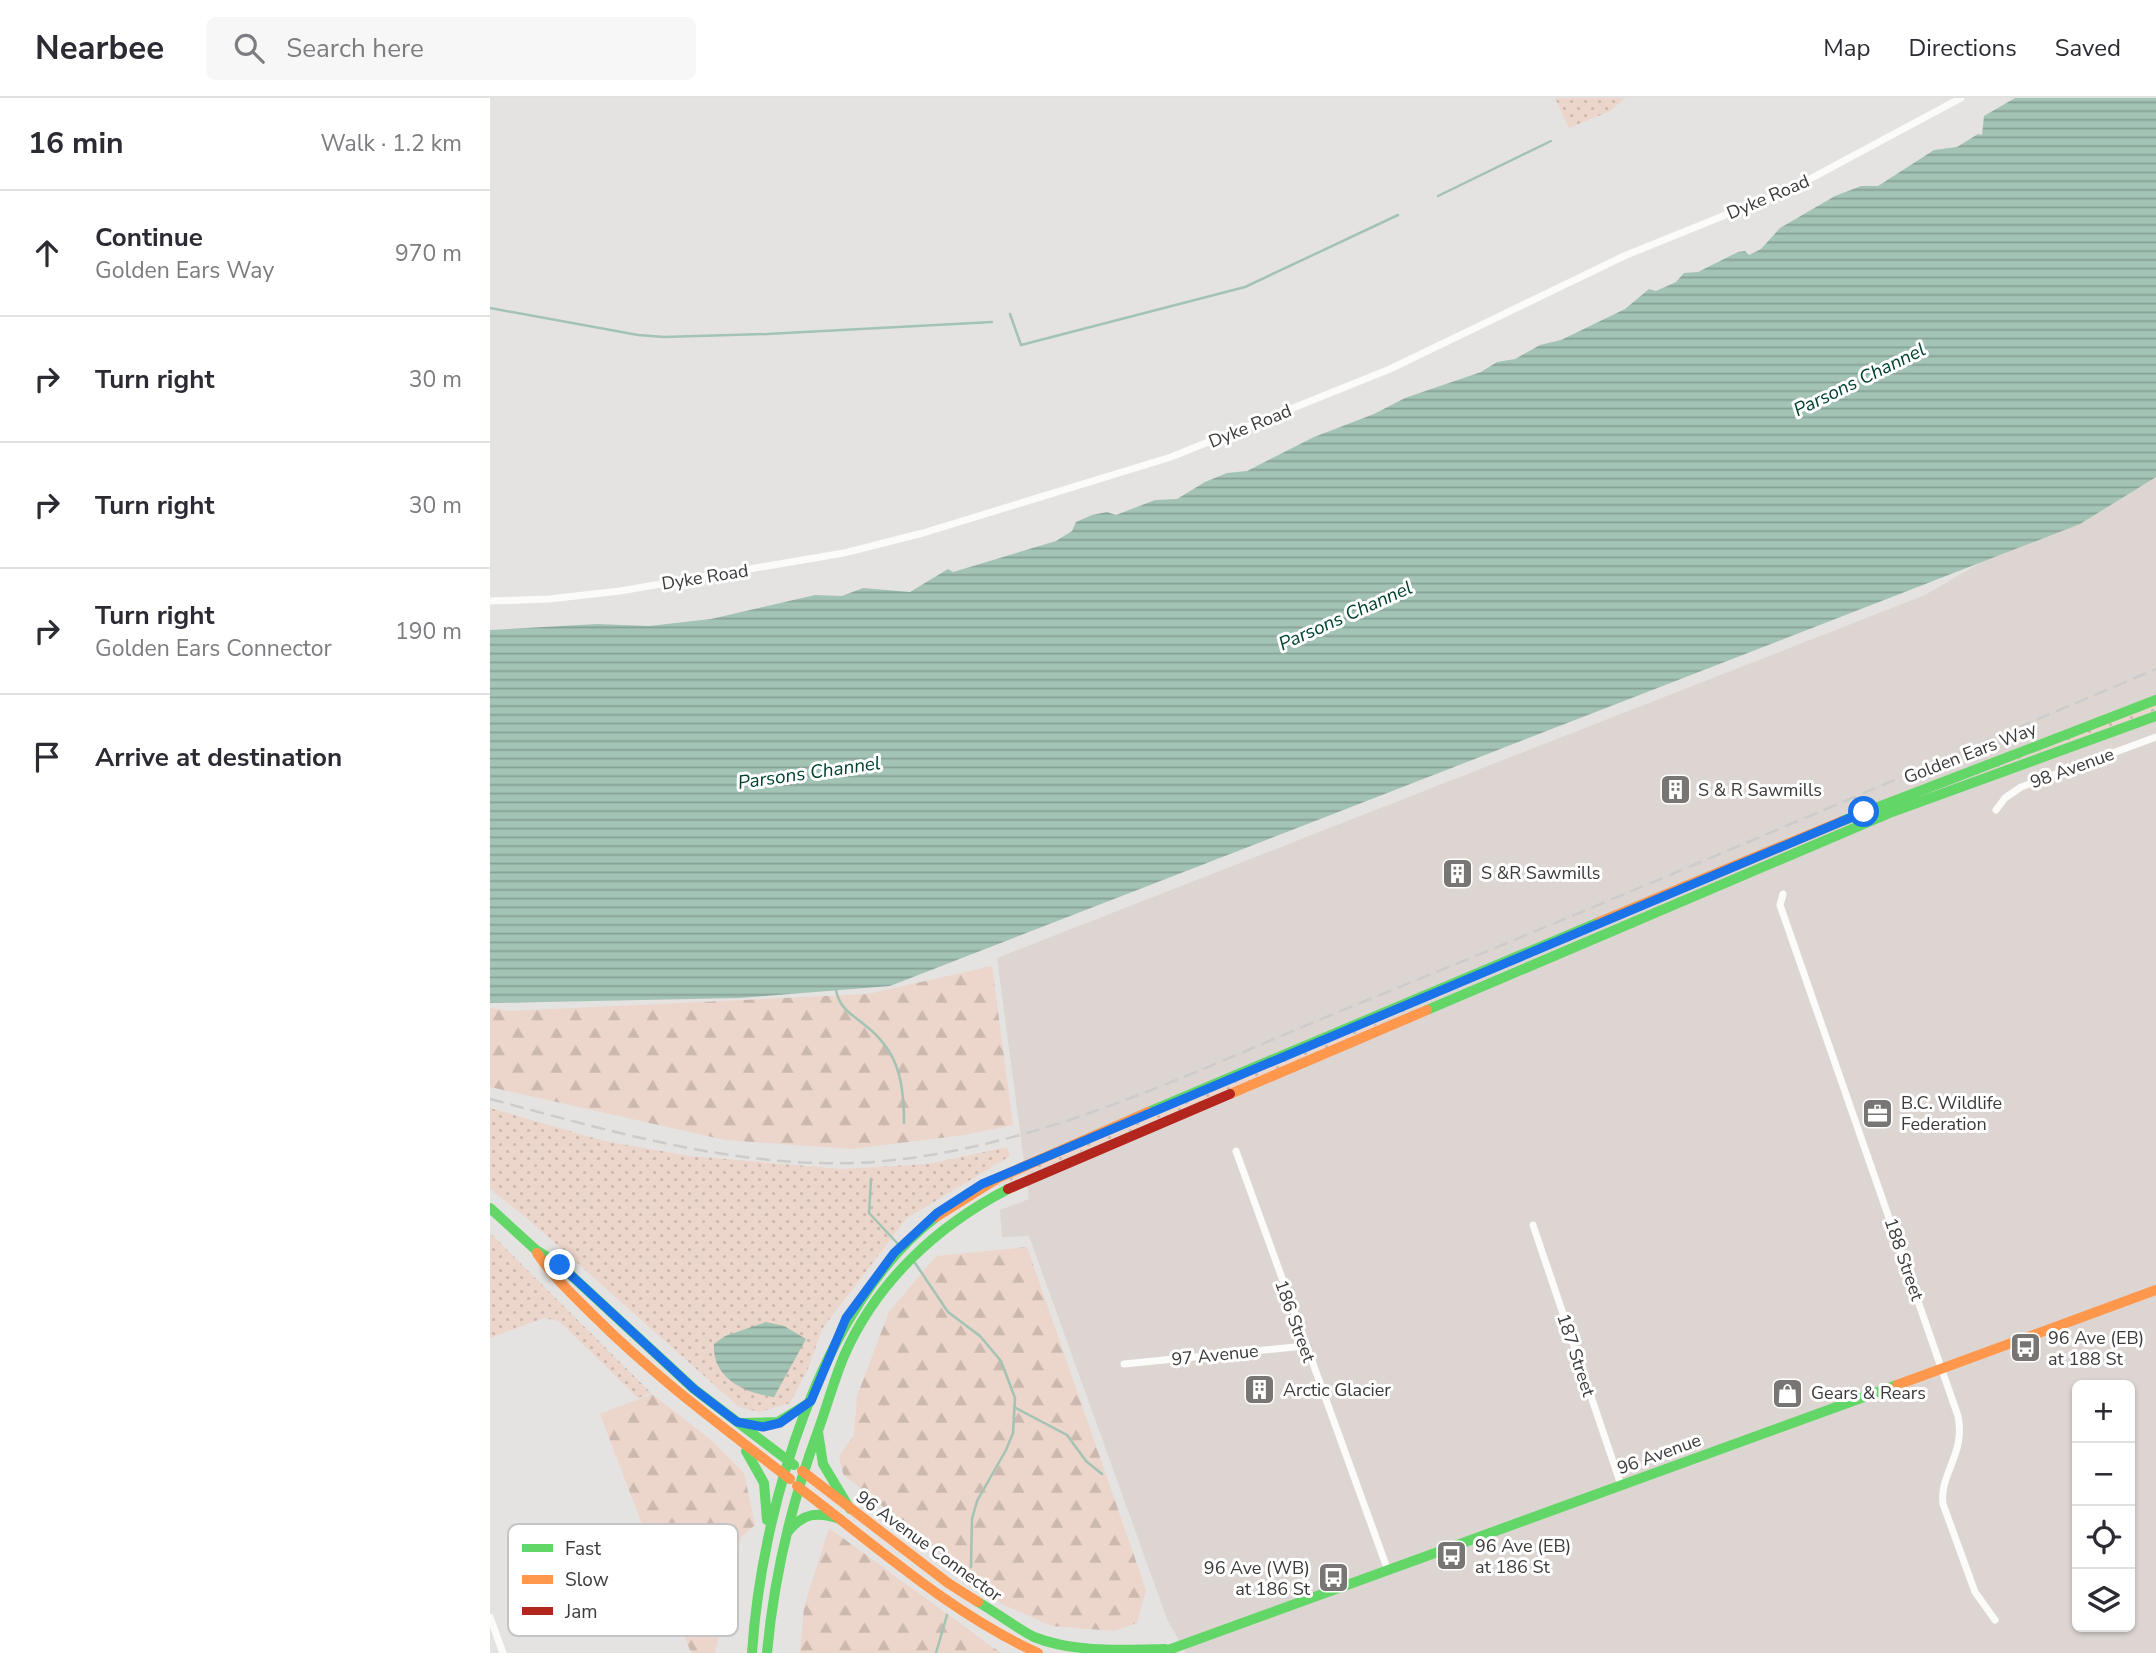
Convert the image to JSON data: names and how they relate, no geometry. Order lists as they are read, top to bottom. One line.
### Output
{"streets":{"main road":["Golden Ears Way","96 Avenue","96 Avenue Connector"],"street":["Dyke Road","98 Avenue","188 Street","186 Street","97 Avenue","187 Street"]},"crossings":[["Golden Ears Way","96 Avenue Connector"],["188 Street","96 Avenue"],["186 Street","97 Avenue"],["186 Street","96 Avenue"],["187 Street","96 Avenue"],["96 Avenue","96 Avenue Connector"]],"water":["Parsons Channel"],"places":{"building":["S & R Sawmills","S &R Sawmills","Arctic Glacier"],"office":["B.C. Wildlife Federation"],"bus stop":["96 Ave (EB) at 188 St","96 Ave (EB) at 186 St","96 Ave (WB) at 186 St"],"shop":["Gears & Rears"]},"legend":["Fast","Slow","Jam"],"page":{"header":"Nearbee","search":"Search here","nav":["Map","Directions","Saved"],"heading":["16 min","Walk · 1.2 km"],"list":[["Continue","Golden Ears Way","970 m"],["Turn right","30 m"],["Turn right","30 m"],["Turn right","Golden Ears Connector","190 m"],"Arrive at destination"],"map_buttons":["+","−"]}}
